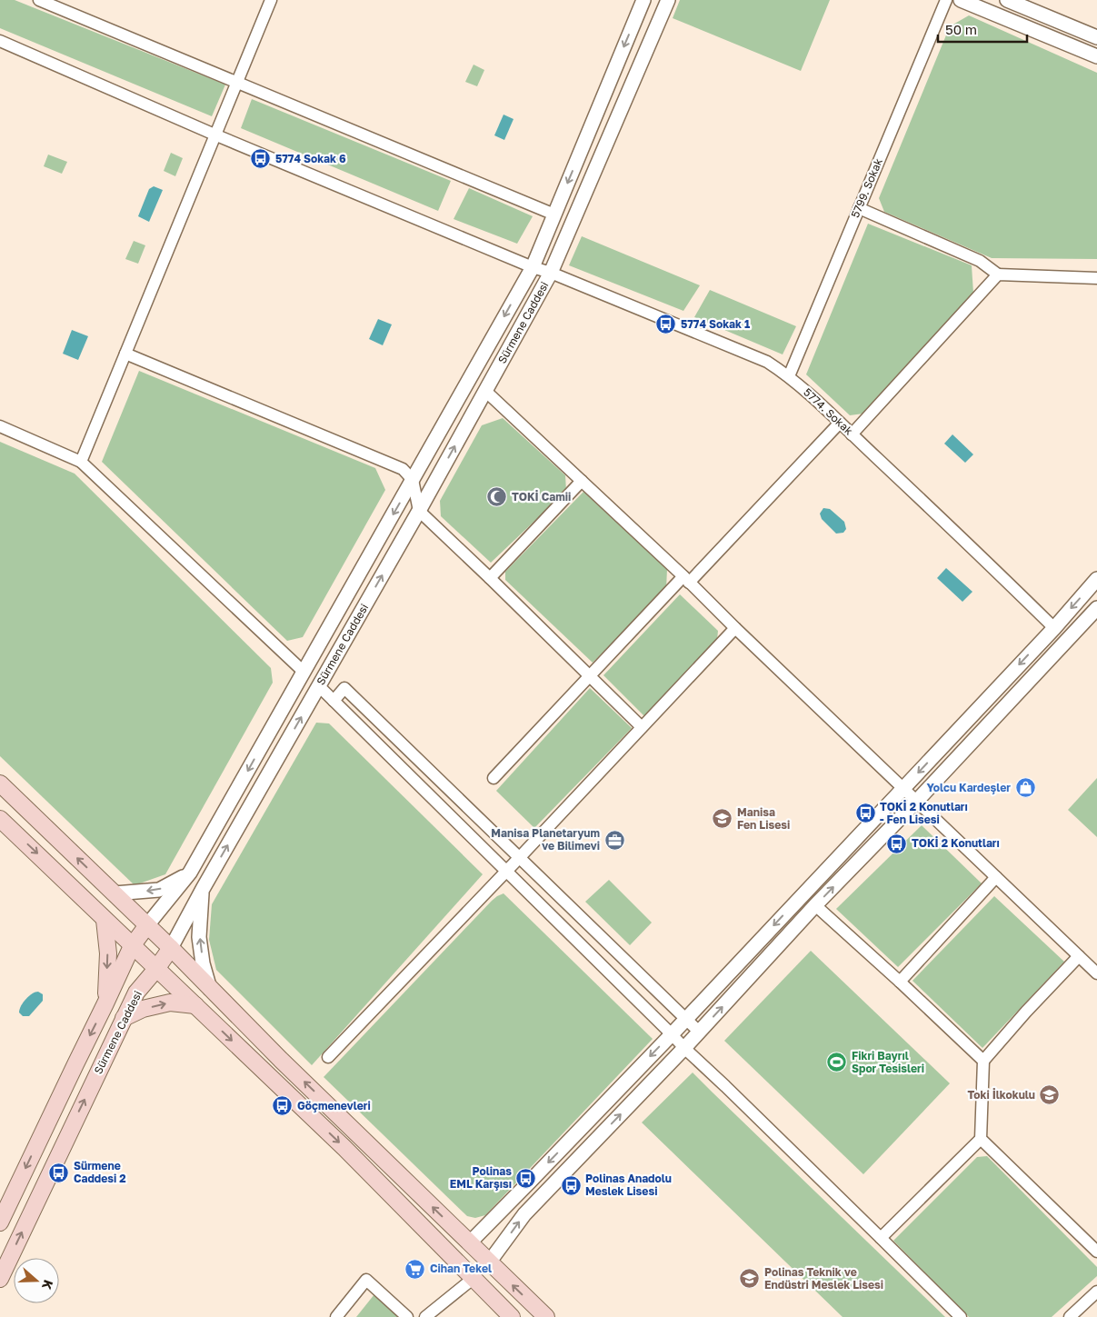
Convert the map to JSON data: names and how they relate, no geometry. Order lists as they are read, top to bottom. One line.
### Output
{"streets":{"main road":["Sürmene Caddesi"],"street":["5799. Sokak","5774. Sokak"]},"crossings":[["5799. Sokak","5774. Sokak"],["Sürmene Caddesi","5774. Sokak"]],"places":{"bus stop":["5774 Sokak 6","5774 Sokak 1","TOKİ 2 Konutları - Fen Lisesi","TOKİ 2 Konutları","Göçmenevleri","Sürmene Caddesi 2","Polinas EML Karşısı","Polinas Anadolu Meslek Lisesi"],"mosque":["TOKİ Camii"],"shop":["Yolcu Kardeşler"],"school or university":["Manisa Fen Lisesi","Toki İlkokulu","Polinas Teknik ve Endüstri Meslek Lisesi"],"office":["Manisa Planetaryum ve Bilimevi"],"sports":["Fikri Bayrıl Spor Tesisleri"],"supermarket":["Cihan Tekel"]},"scale_bar":"50 m","north":"right"}
